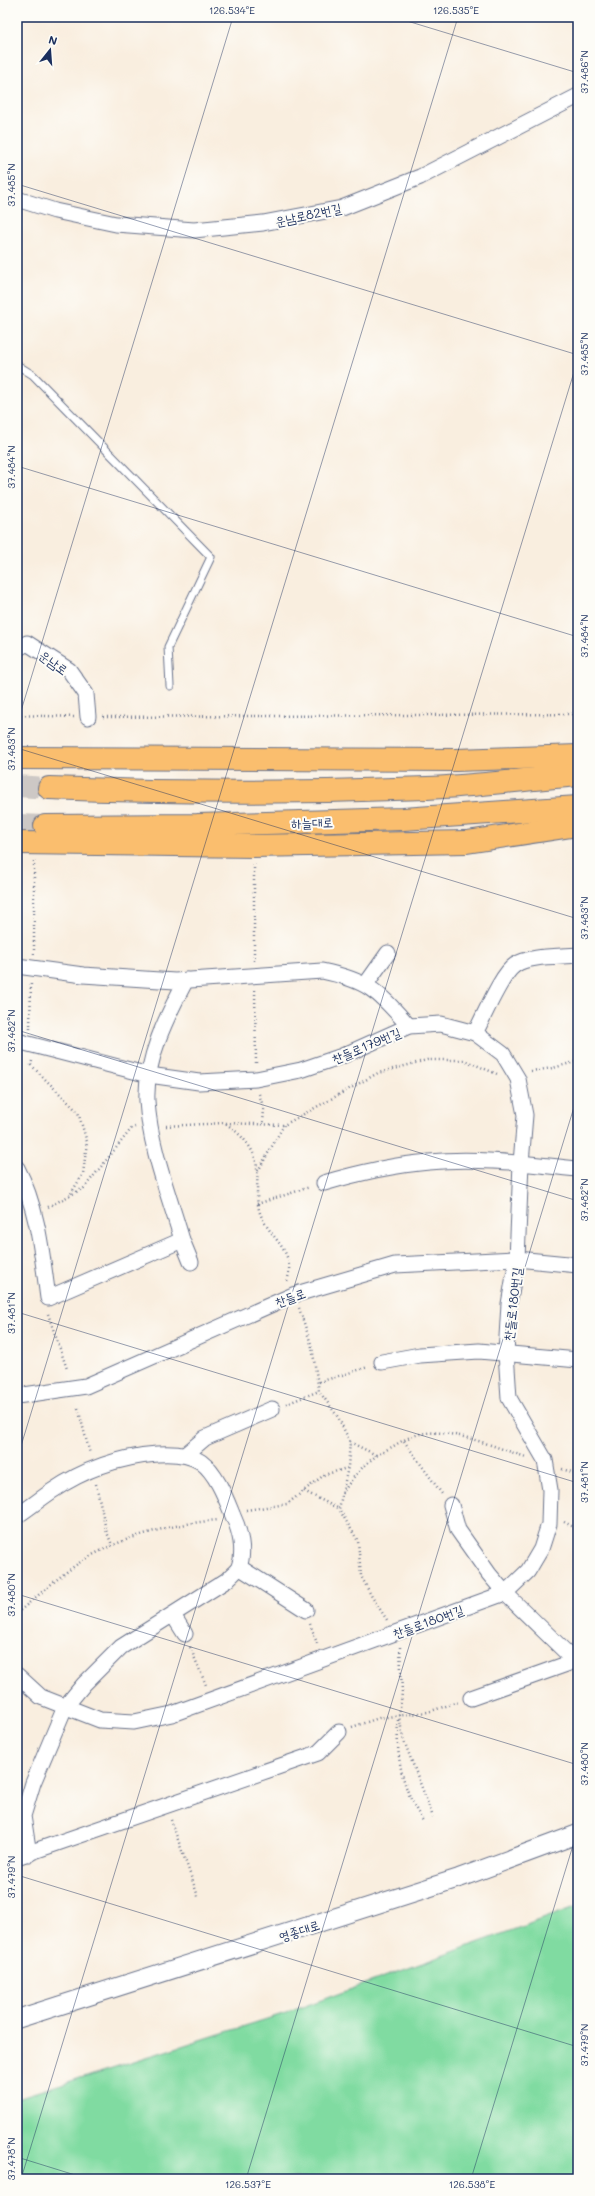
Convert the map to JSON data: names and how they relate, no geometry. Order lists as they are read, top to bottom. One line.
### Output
{"streets":{"highway":["하늘대로"],"street":["운남로82번길","운남로","찬들로179번길","찬들로","찬들로180번길","영종대로"]},"crossings":[["찬들로179번길","찬들로"],["찬들로179번길","찬들로180번길"],["찬들로","찬들로180번길"]],"north":"top","coordinates":["126.534°E","126.535°E","37.486°N","37.485°N","37.484°N","37.483°N","37.482°N","37.481°N","37.480°N","37.479°N","37.478°N","126.537°E","126.538°E"]}
